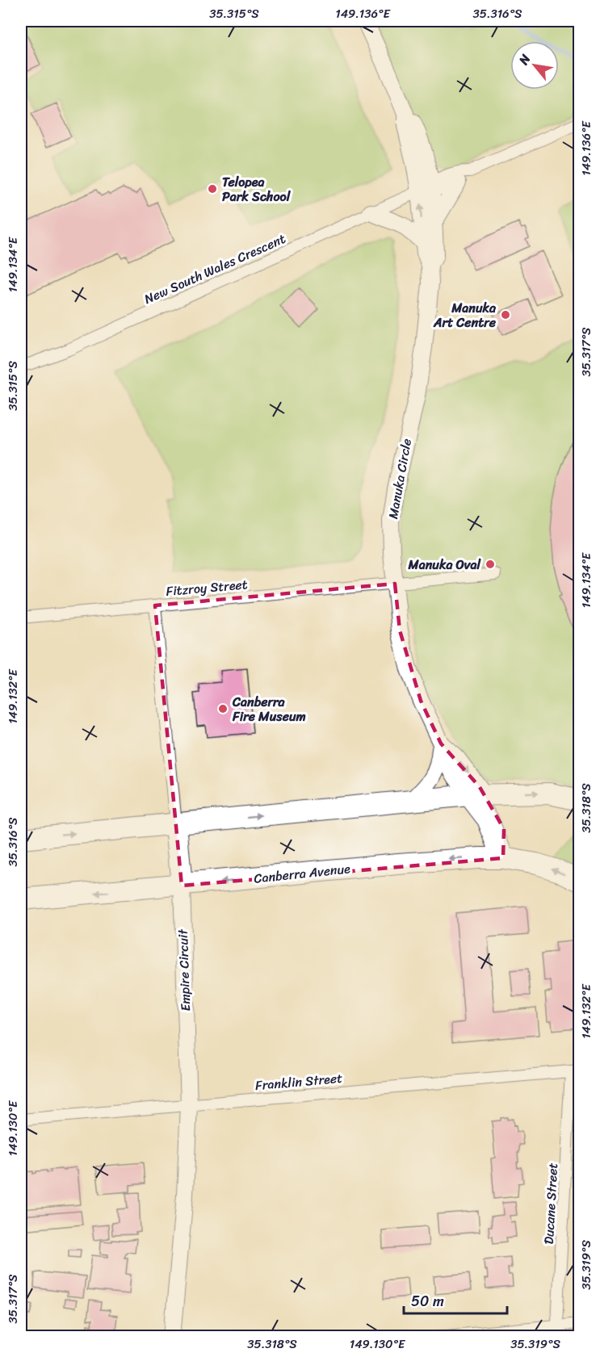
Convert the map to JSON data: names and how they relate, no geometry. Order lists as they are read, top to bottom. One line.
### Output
{"streets":{"highway":["Canberra Avenue","Empire Circuit"],"street":["New South Wales Crescent","Manuka Circle","Fitzroy Street","Franklin Street","Ducane Street"]},"crossings":[["New South Wales Crescent","Manuka Circle"],["Manuka Circle","Fitzroy Street"],["Fitzroy Street","Empire Circuit"],["Canberra Avenue","Empire Circuit"],["Empire Circuit","Franklin Street"],["Franklin Street","Ducane Street"]],"places":["Telopea Park School","Manuka Art Centre","Manuka Oval","Canberra Fire Museum"],"scale_bar":"50 m","north":"top left","coordinates":["35.315°S","149.136°E","35.316°S","149.134°E","35.317°S","149.132°E","35.318°S","149.130°E","35.319°S"]}
